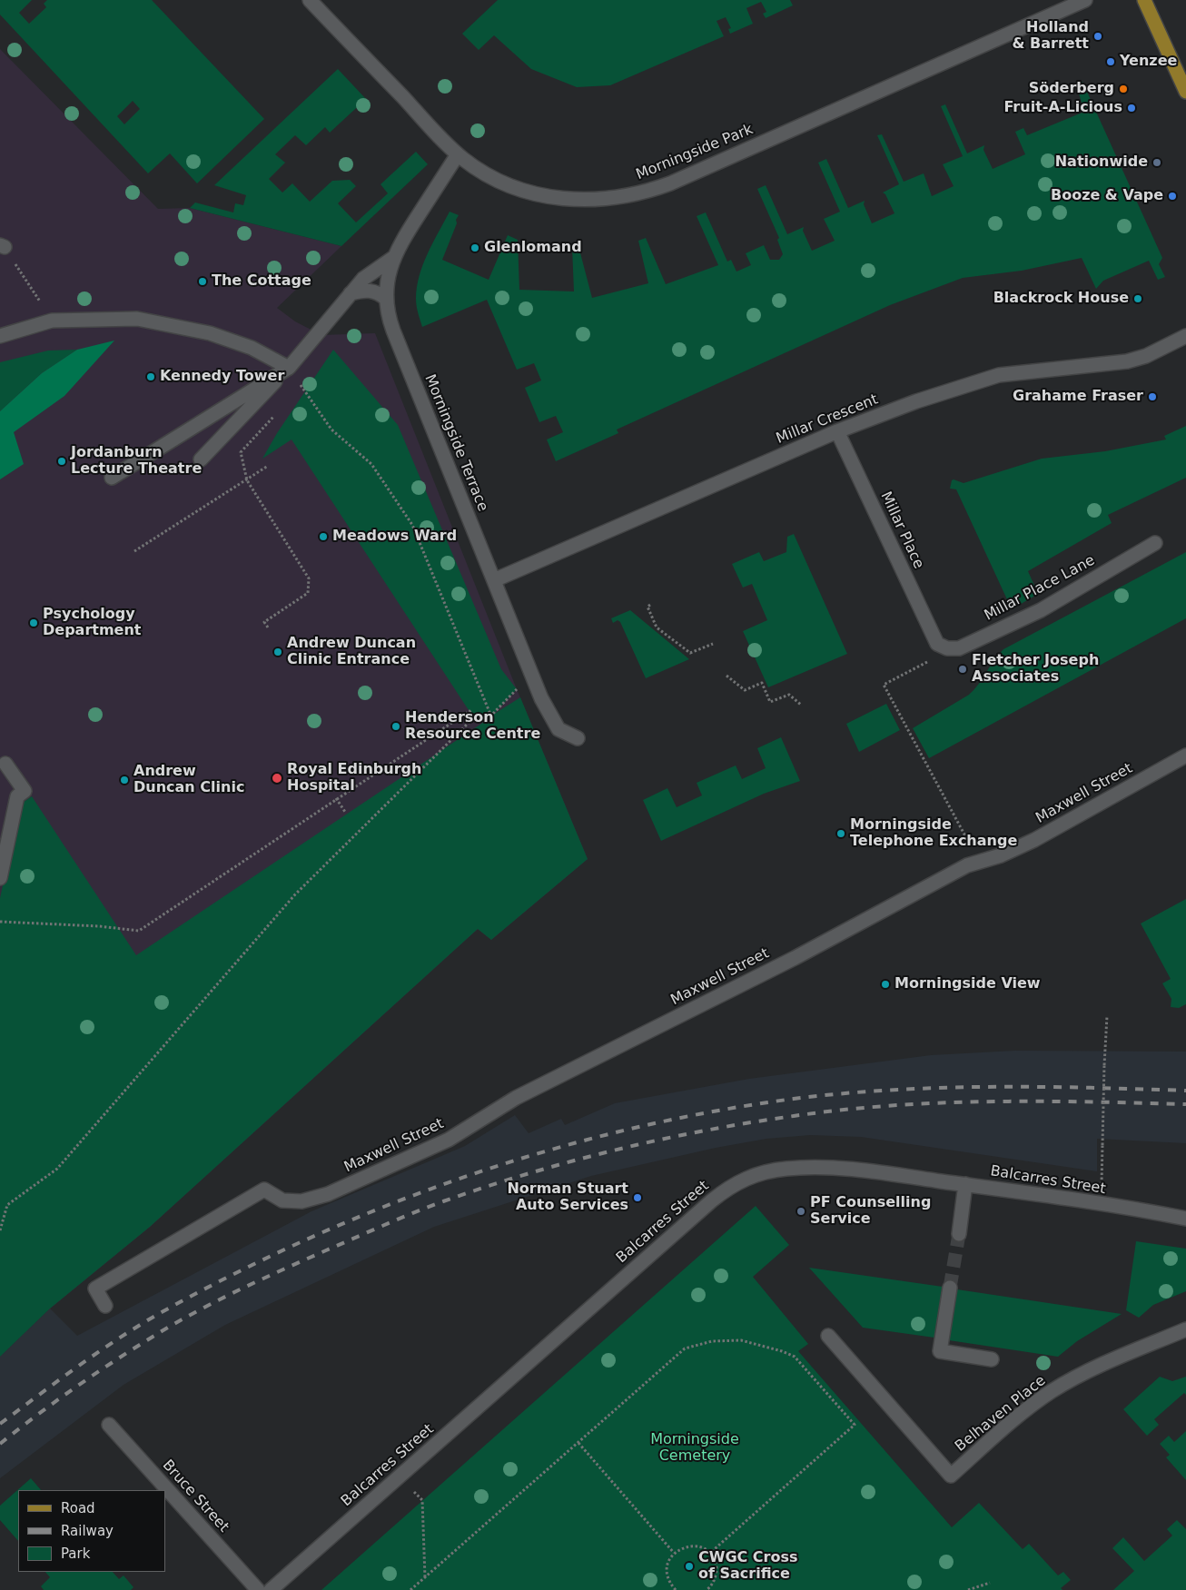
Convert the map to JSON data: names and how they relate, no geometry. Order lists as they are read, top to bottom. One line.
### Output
{"streets":{"street":["Morningside Park","Millar Crescent","Morningside Terrace","Millar Place","Millar Place Lane","Maxwell Street","Balcarres Street","Belhaven Place","Bruce Street"]},"crossings":[["Morningside Park","Morningside Terrace"],["Millar Crescent","Morningside Terrace"],["Millar Crescent","Millar Place"],["Millar Place","Millar Place Lane"]],"parks":["Morningside Cemetery"],"places":["Holland & Barrett","Yenzee","Söderberg","Fruit-A-Licious","Nationwide","Booze & Vape","Glenlomand","The Cottage","Blackrock House","Kennedy Tower","Grahame Fraser","Jordanburn Lecture Theatre","Meadows Ward","Psychology Department","Andrew Duncan Clinic Entrance","Fletcher Joseph Associates","Henderson Resource Centre","Royal Edinburgh Hospital","Andrew Duncan Clinic","Morningside Telephone Exchange","Morningside View","Norman Stuart Auto Services","PF Counselling Service","CWGC Cross of Sacrifice"],"legend":["Road","Railway","Park"]}
